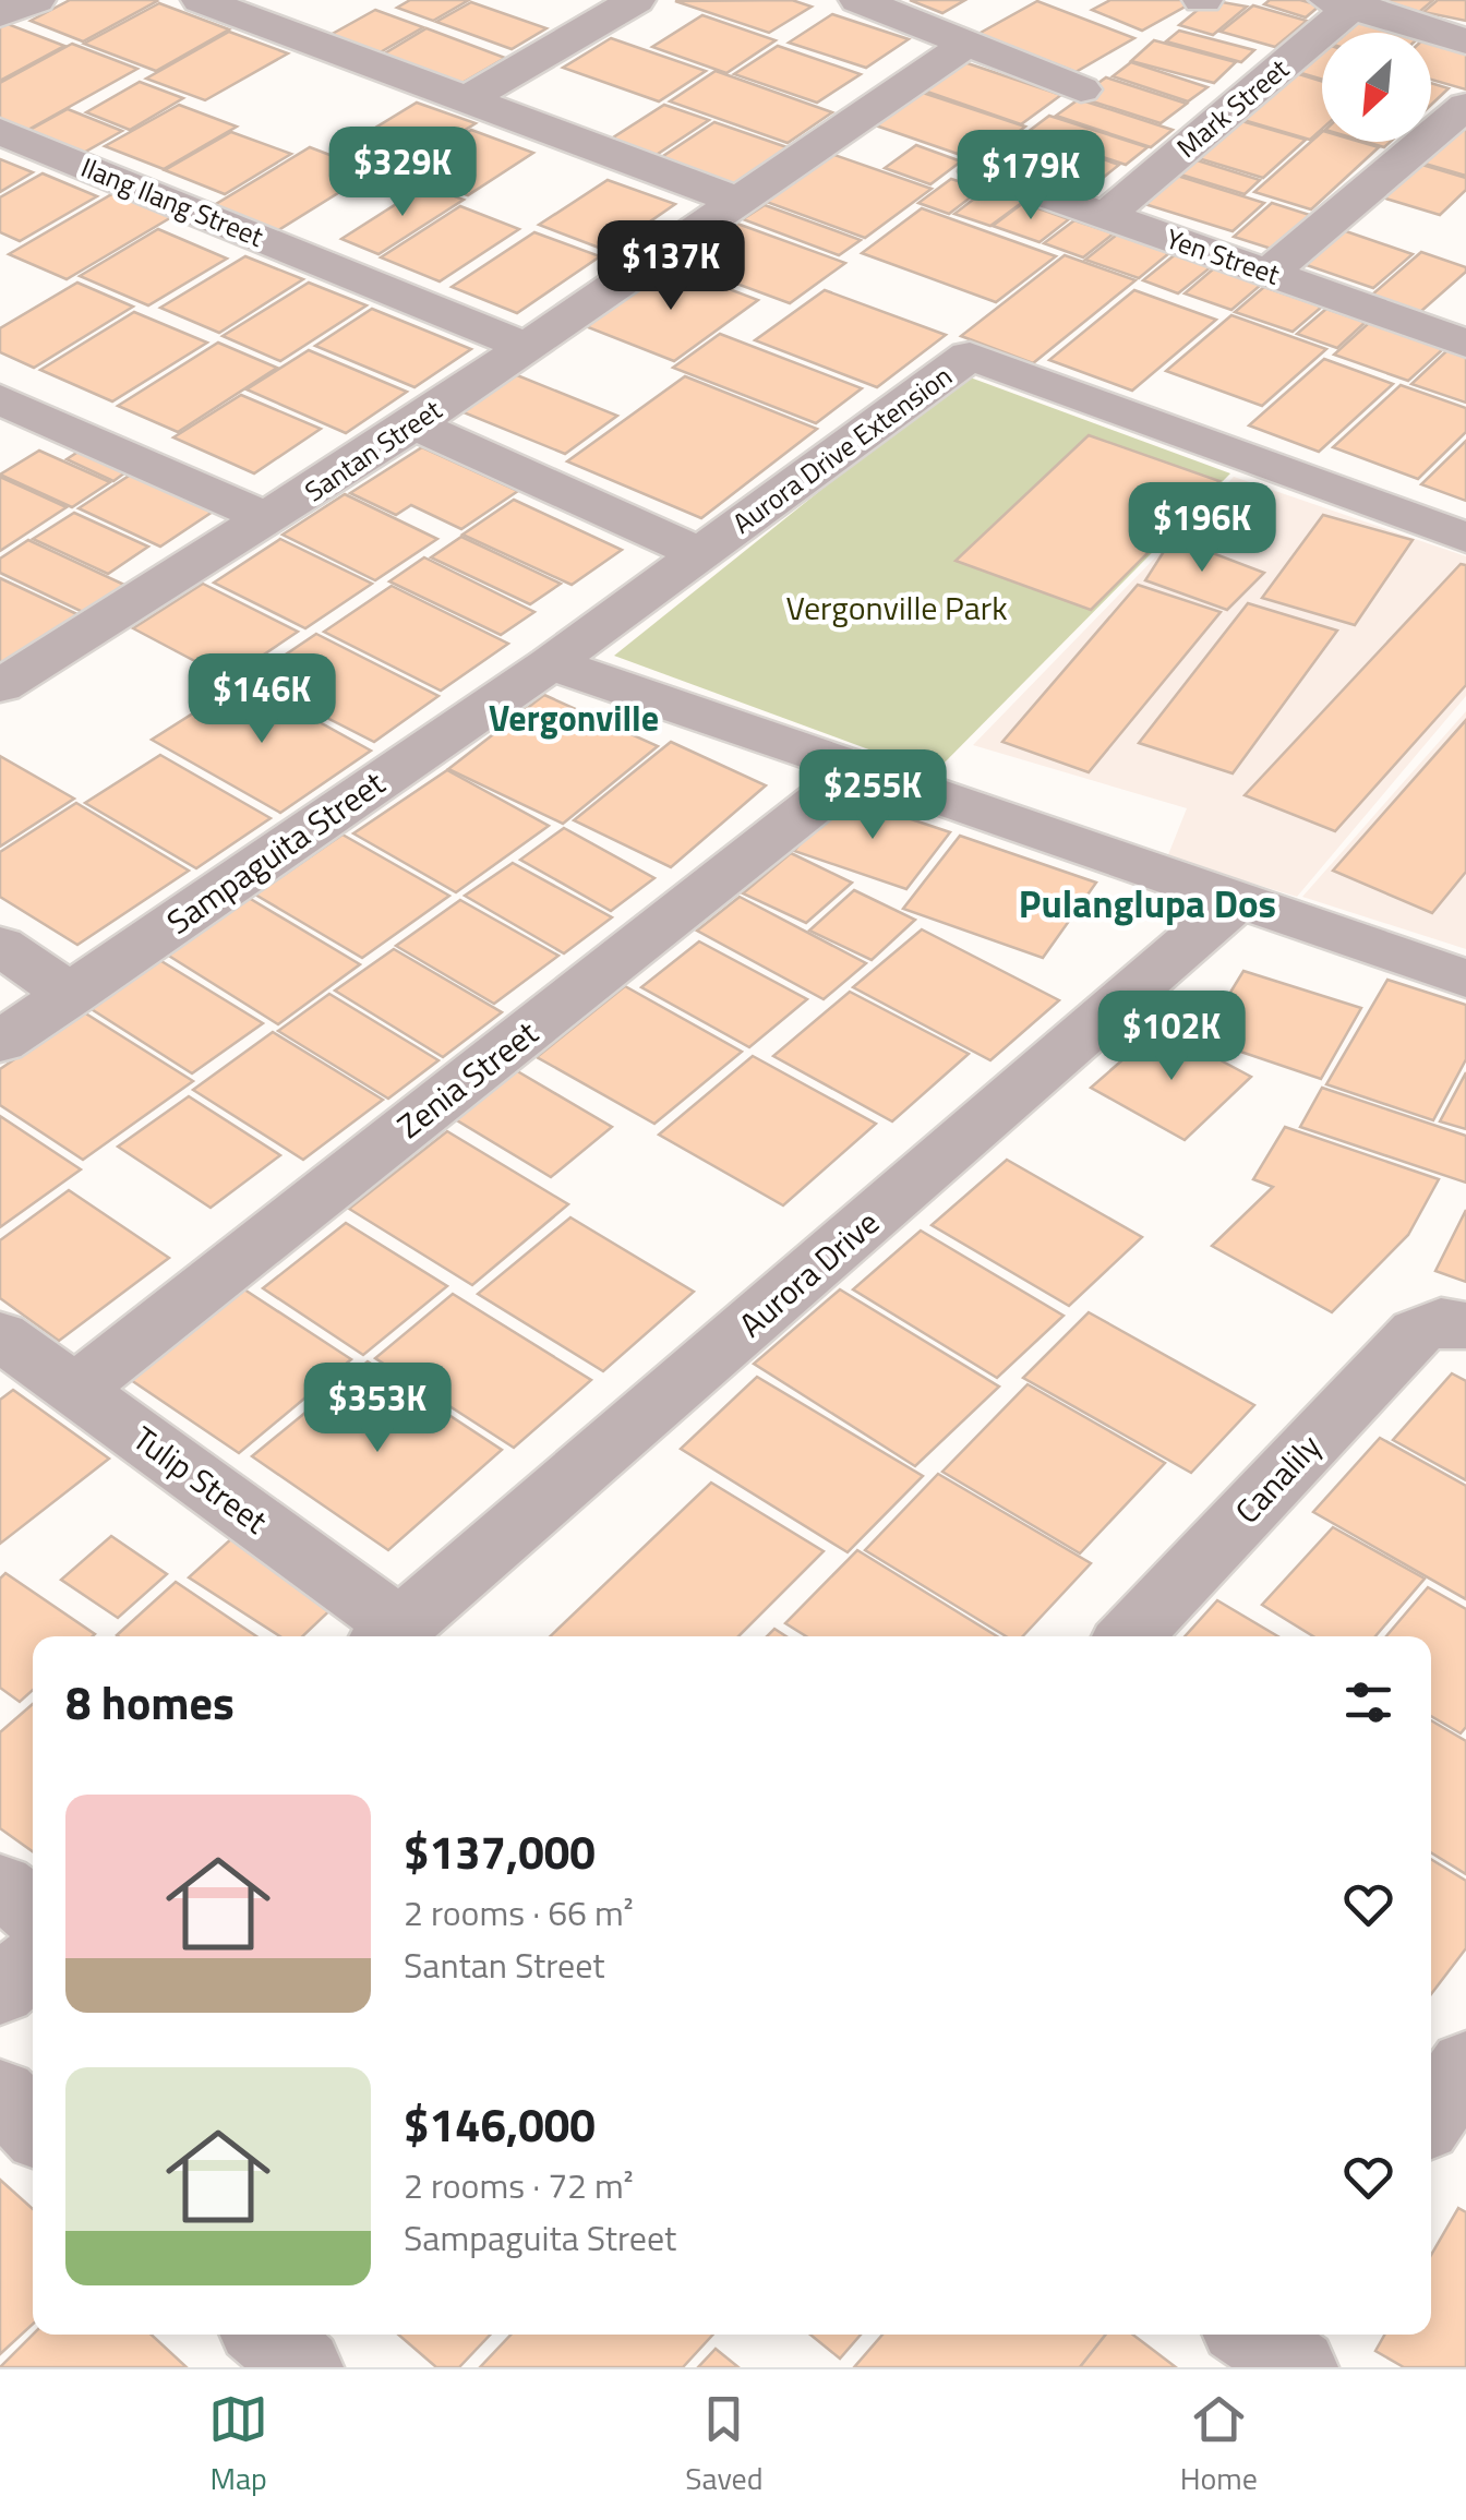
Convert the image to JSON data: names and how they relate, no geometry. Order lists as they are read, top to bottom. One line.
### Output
{"streets":{"street":["Mark Street","Ilang Ilang Street","Yen Street","Aurora Drive Extension","Santan Street","Sampaguita Street","Zenia Street","Aurora Drive","Canalily","Tulip Street"]},"crossings":[["Mark Street","Yen Street"],["Ilang Ilang Street","Santan Street"],["Aurora Drive Extension","Sampaguita Street"],["Zenia Street","Tulip Street"],["Aurora Drive","Tulip Street"]],"districts":["Vergonville","Pulanglupa Dos"],"parks":["Vergonville Park"],"north":"bottom left","page":{"price":["$329K","$179K","$137K","$196K","$146K","$255K","$102K","$353K"],"heading":"8 homes","list":[{"name":"$137,000","note":"2 rooms · 66 m² · Santan Street"},{"name":"$146,000","note":"2 rooms · 72 m² · Sampaguita Street"}],"tabs":["Map","Saved","Home"]}}
